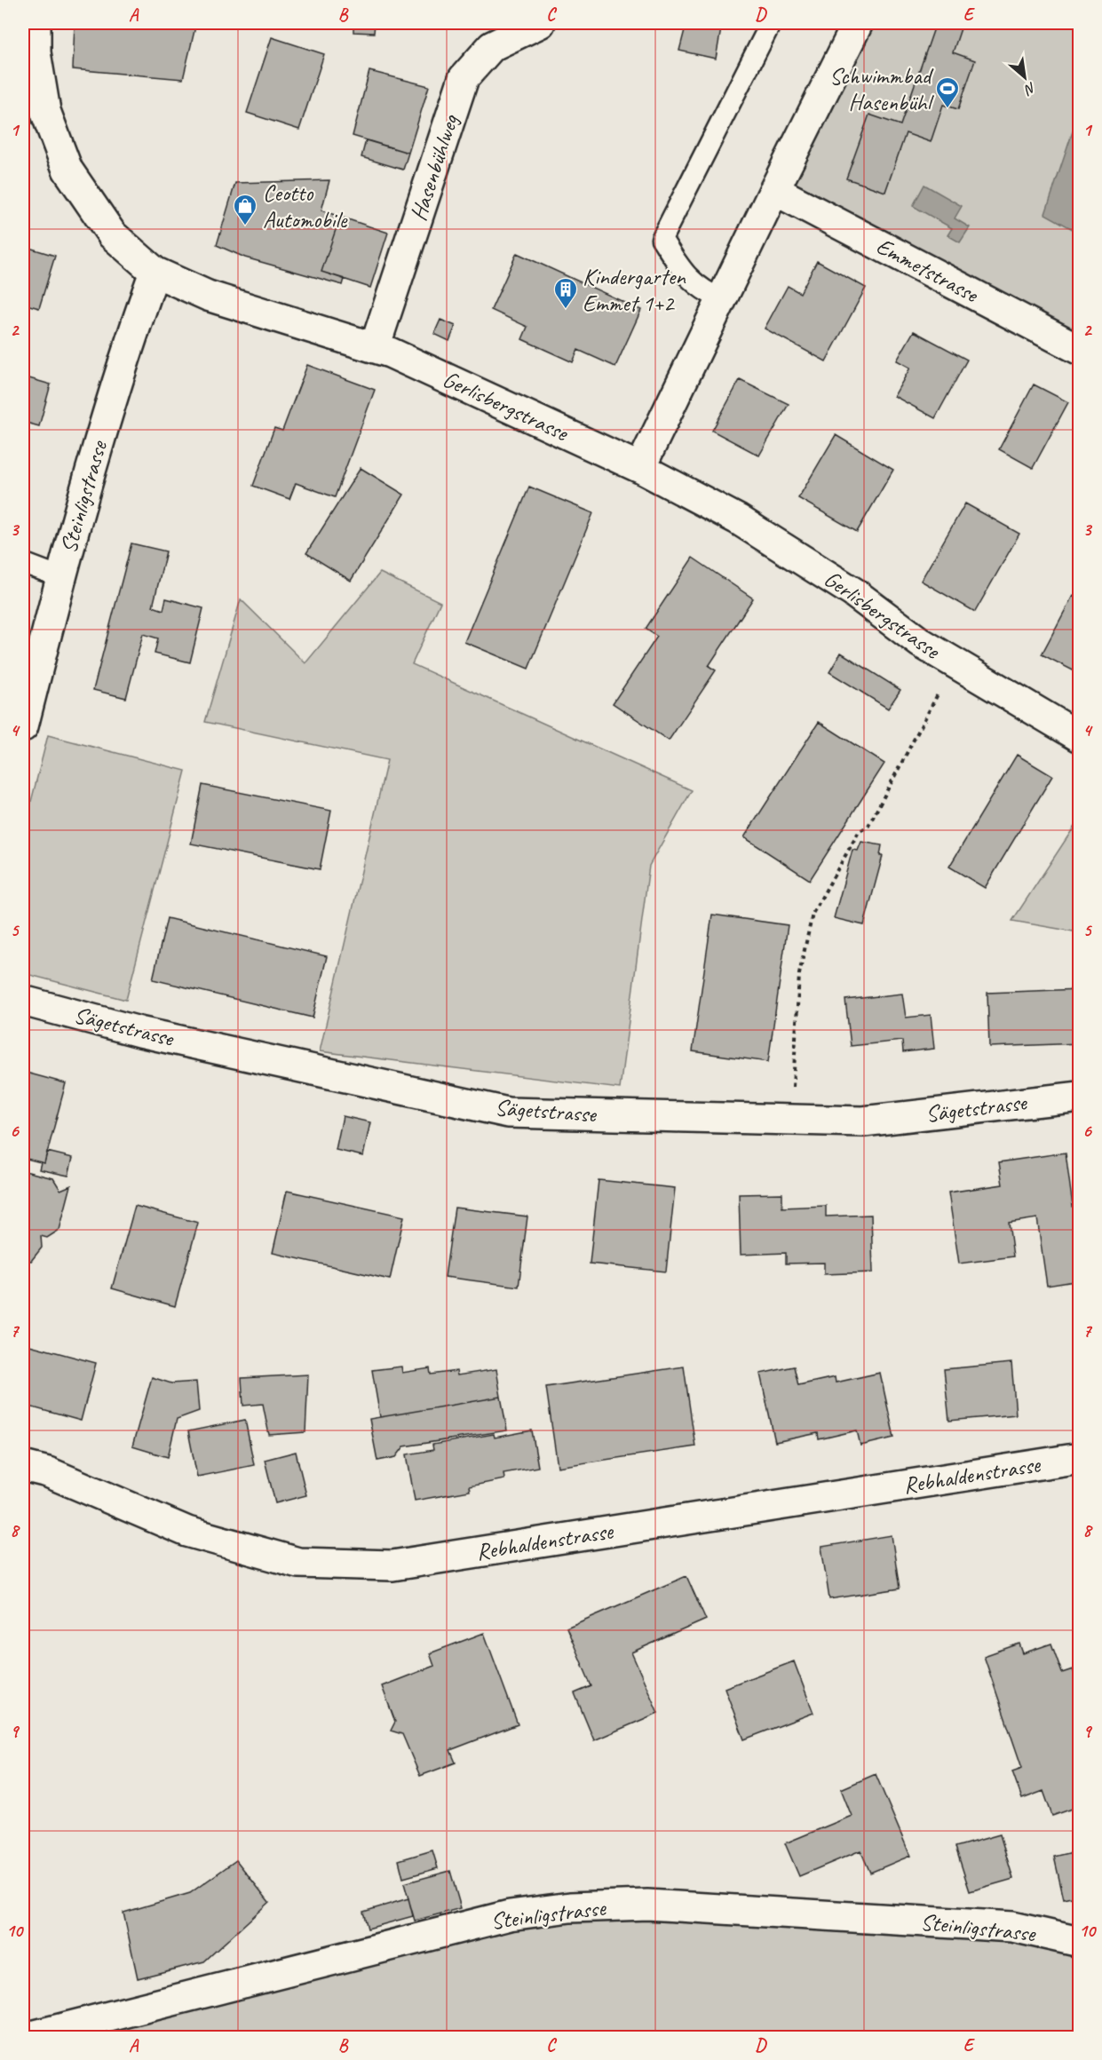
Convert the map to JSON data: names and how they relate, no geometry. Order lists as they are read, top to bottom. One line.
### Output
{"streets":{"street":["Hasenbühlweg","Emmetstrasse","Gerlisbergstrasse","Steinligstrasse","Sägetstrasse","Rebhaldenstrasse"]},"crossings":[["Hasenbühlweg","Gerlisbergstrasse"],["Gerlisbergstrasse","Steinligstrasse"]],"places":{"sports":["Schwimmbad Hasenbühl"],"shop":["Ceotto Automobile"],"building":["Kindergarten Emmet 1+2"]},"north":"bottom right","grid":{"columns":["A","B","C","D","E"],"rows":["1","2","3","4","5","6","7","8","9","10"]}}
